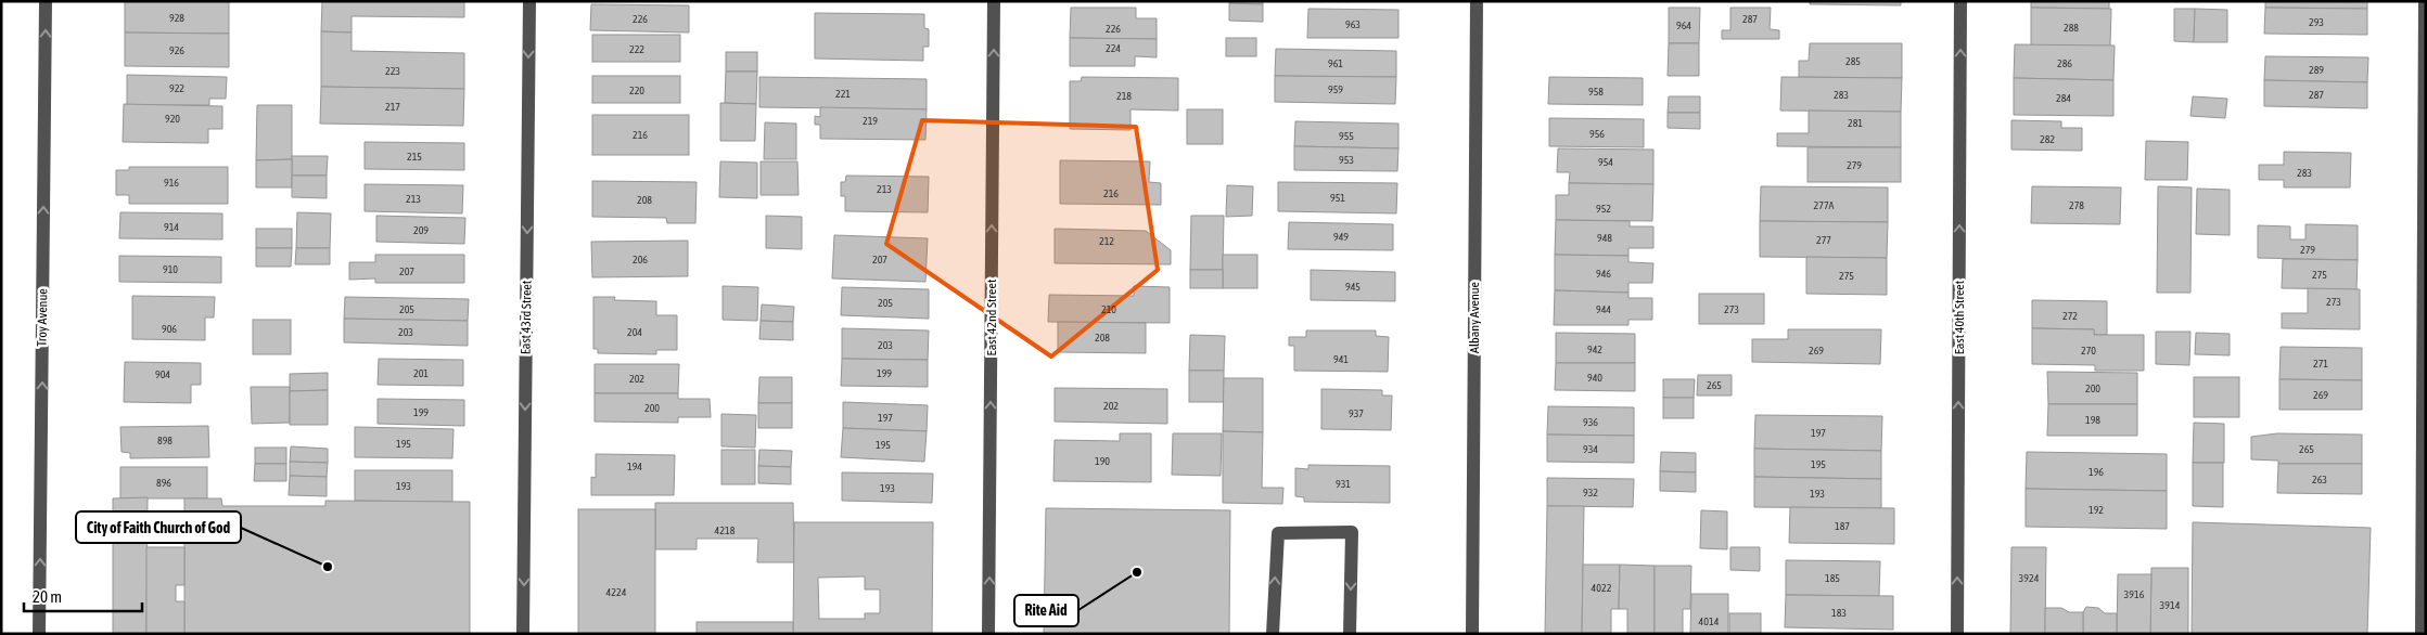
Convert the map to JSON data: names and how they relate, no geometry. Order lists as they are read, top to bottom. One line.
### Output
{"streets":{"street":["Troy Avenue","East 43rd Street","East 42nd Street","Albany Avenue","East 40th Street"]},"one_way":["Troy Avenue","East 43rd Street","East 42nd Street","East 40th Street"],"places":["City of Faith Church of God","Rite Aid"],"house_numbers":["928","226","287","293","963","964","288","226","224","222","926","285","961","286","289","223","922","959","220","958","221","283","287","218","284","217","920","219","281","956","216","955","282","215","953","954","279","283","916","213","216","951","213","208","277A","278","952","914","209","949","948","277","212","279","206","207","910","207","946","275","275","945","273","205","205","210","944","273","272","906","203","204","208","203","942","269","270","941","271","201","199","904","940","202","265","200","269","202","200","199","937","197","198","936","197","898","195","195","934","265","190","195","194","196","263","896","931","193","193","932","193","192","187","4218","185","3924","4022","4224","3916","3914","183","4014"],"scale_bar":"20 m"}
